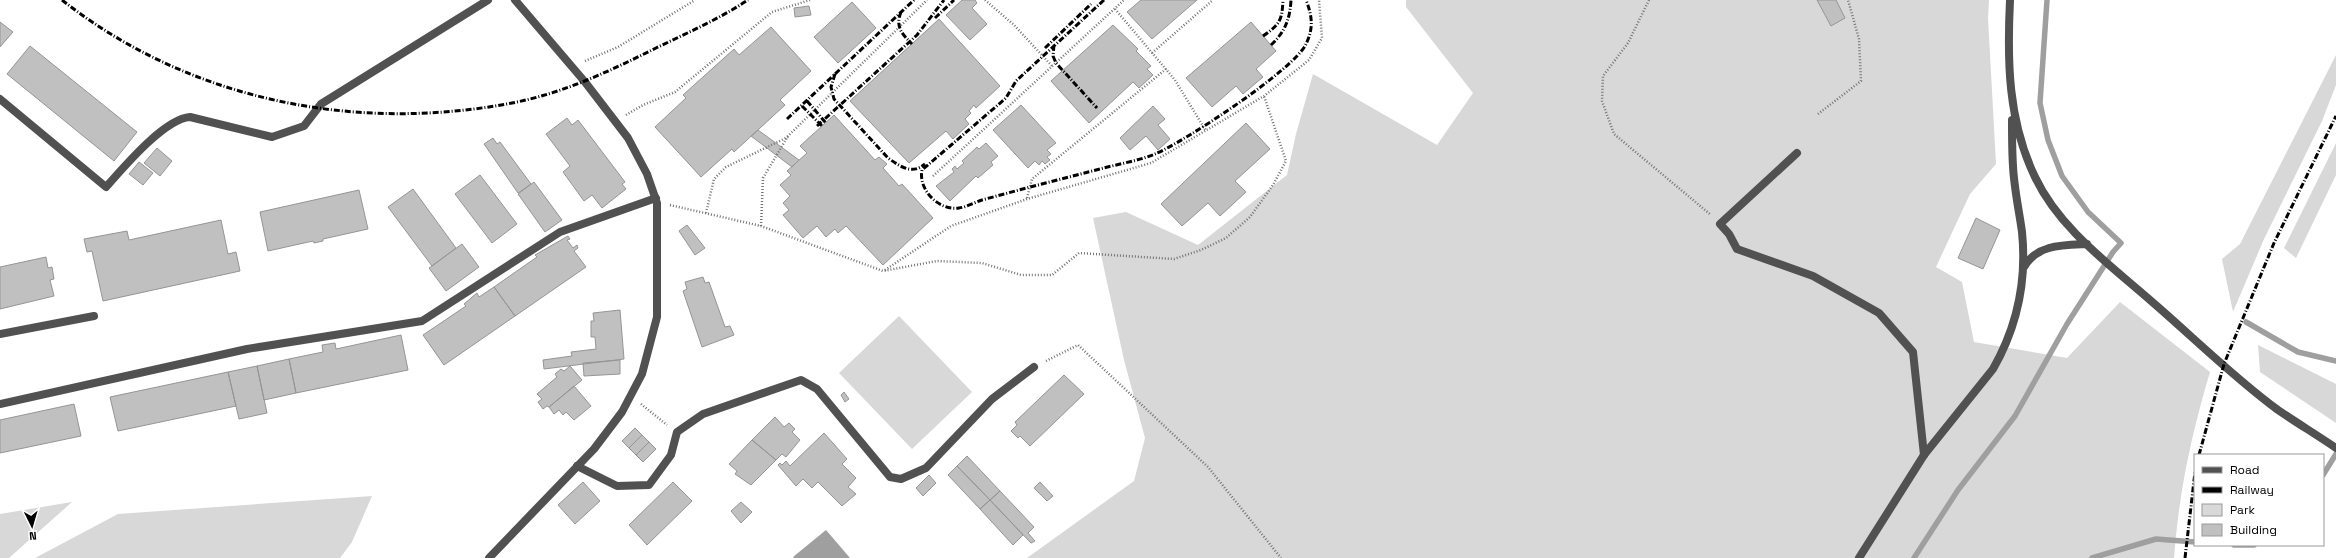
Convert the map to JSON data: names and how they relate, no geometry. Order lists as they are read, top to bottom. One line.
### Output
{"legend":["Road","Railway","Park","Building"],"north":"bottom"}
